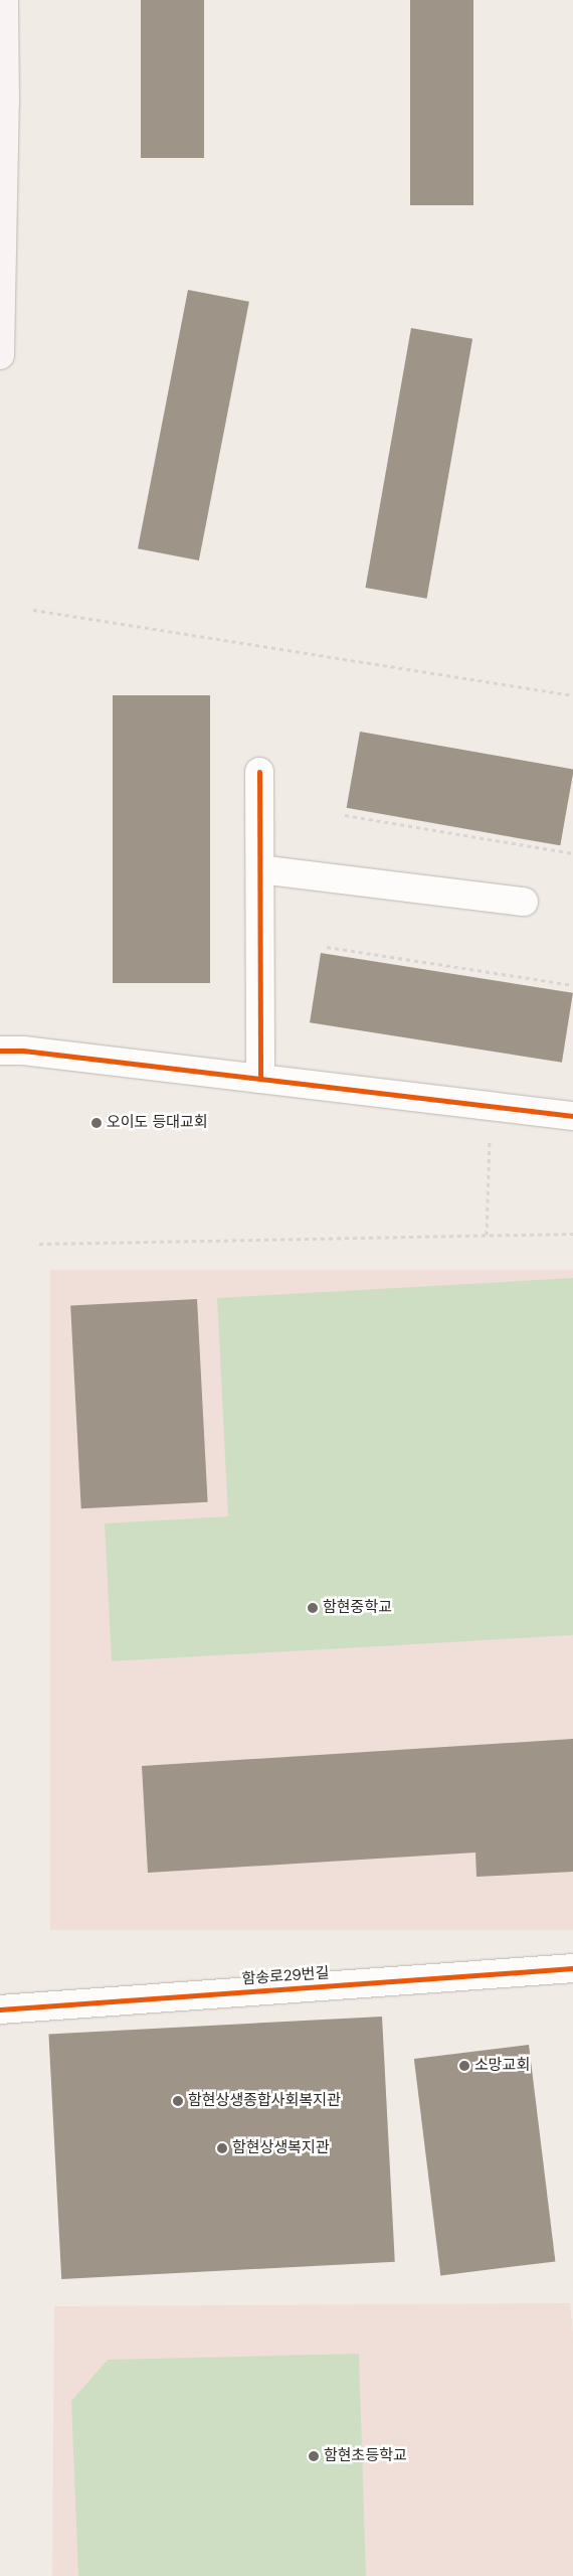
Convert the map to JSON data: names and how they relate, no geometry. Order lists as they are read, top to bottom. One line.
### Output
{"streets":{"street":["함송로29번길"]},"places":["오이도 등대교회","함현중학교","소망교회","함현상생종합사회복지관","함현상생복지관","함현초등학교"]}
